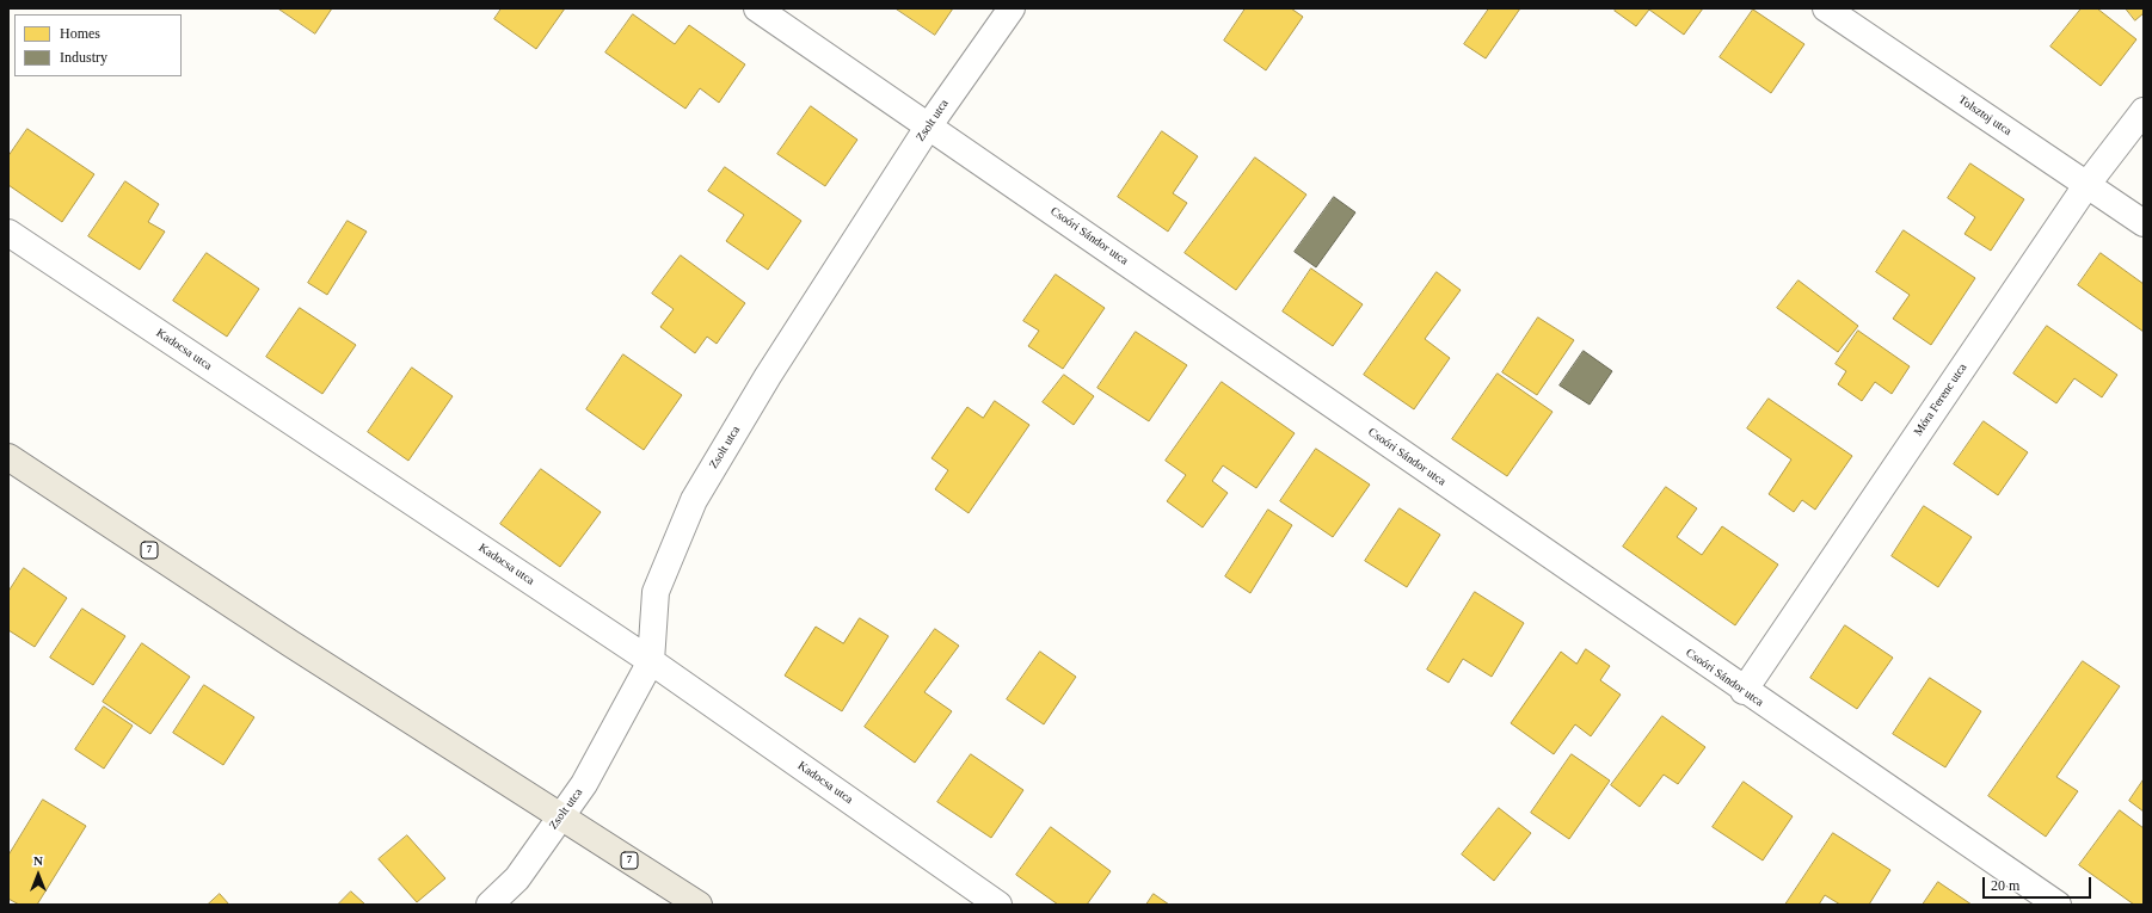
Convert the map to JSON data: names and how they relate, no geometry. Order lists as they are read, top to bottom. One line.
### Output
{"streets":{"main road":["7"],"street":["Tolsztoj utca","Zsolt utca","Csoóri Sándor utca","Kadocsa utca","Móra Ferenc utca"]},"crossings":[["Tolsztoj utca","Móra Ferenc utca"],["Zsolt utca","Csoóri Sándor utca"],["Zsolt utca","Kadocsa utca"],["Zsolt utca","7"],["Csoóri Sándor utca","Móra Ferenc utca"]],"legend":["Homes","Industry"],"scale_bar":"20 m","north":"top"}
